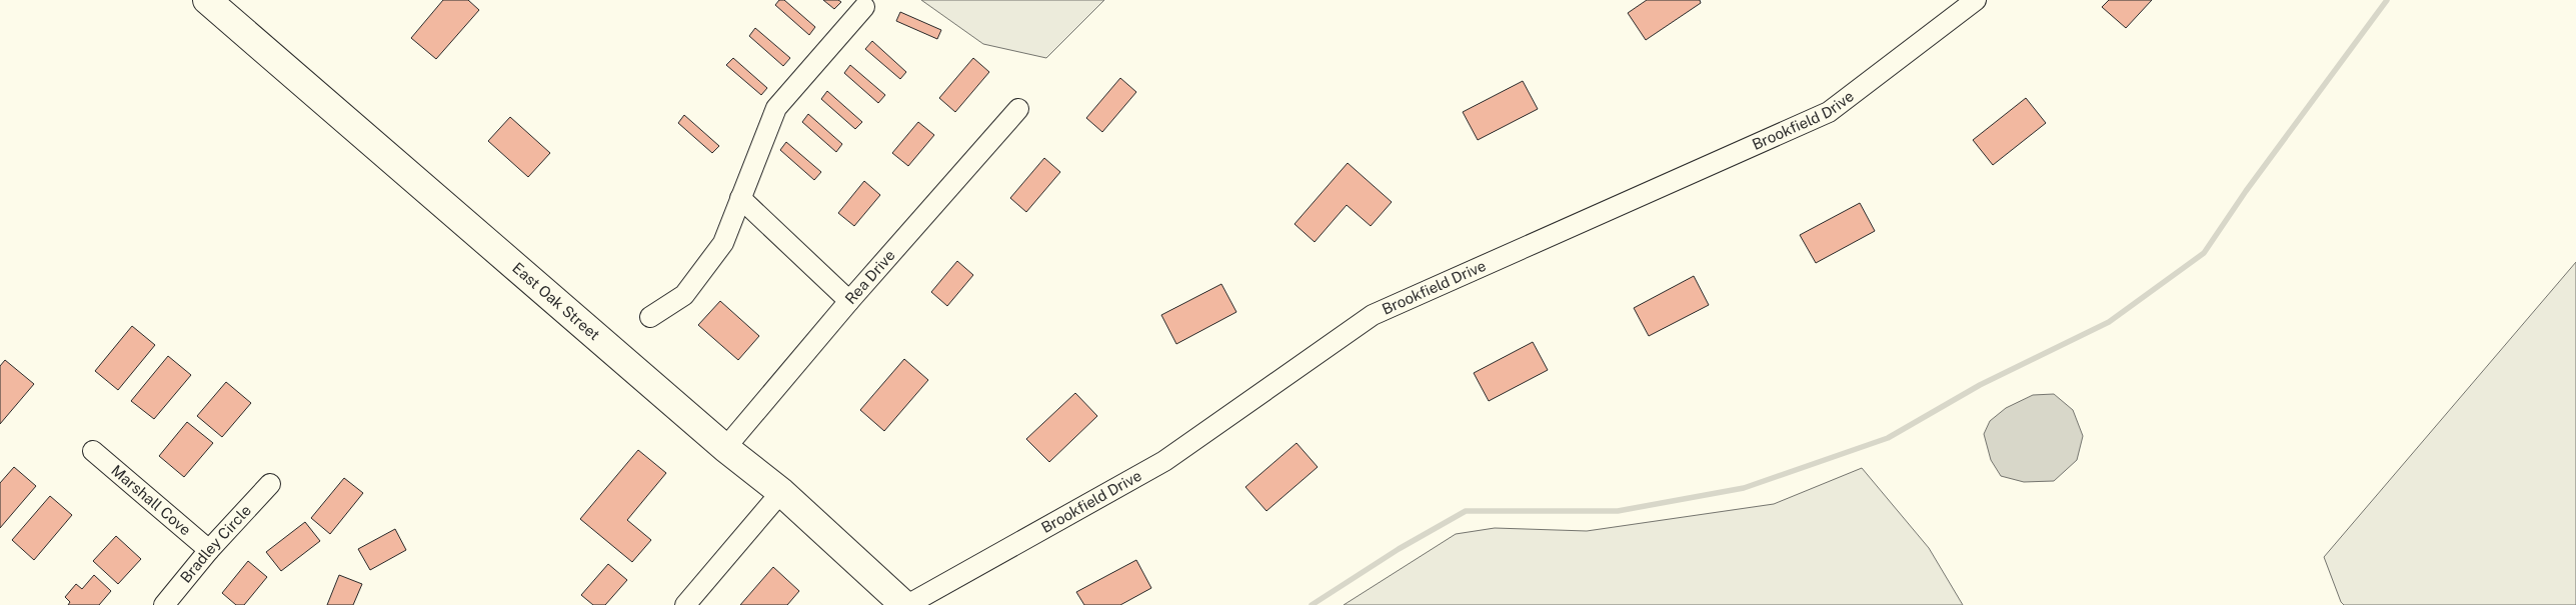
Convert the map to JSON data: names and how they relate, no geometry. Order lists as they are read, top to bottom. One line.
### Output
{"streets":{"highway":["East Oak Street"],"street":["Brookfield Drive","Rea Drive","Marshall Cove","Bradley Circle"]},"crossings":[["Brookfield Drive","East Oak Street"],["Rea Drive","East Oak Street"],["Marshall Cove","Bradley Circle"]]}
